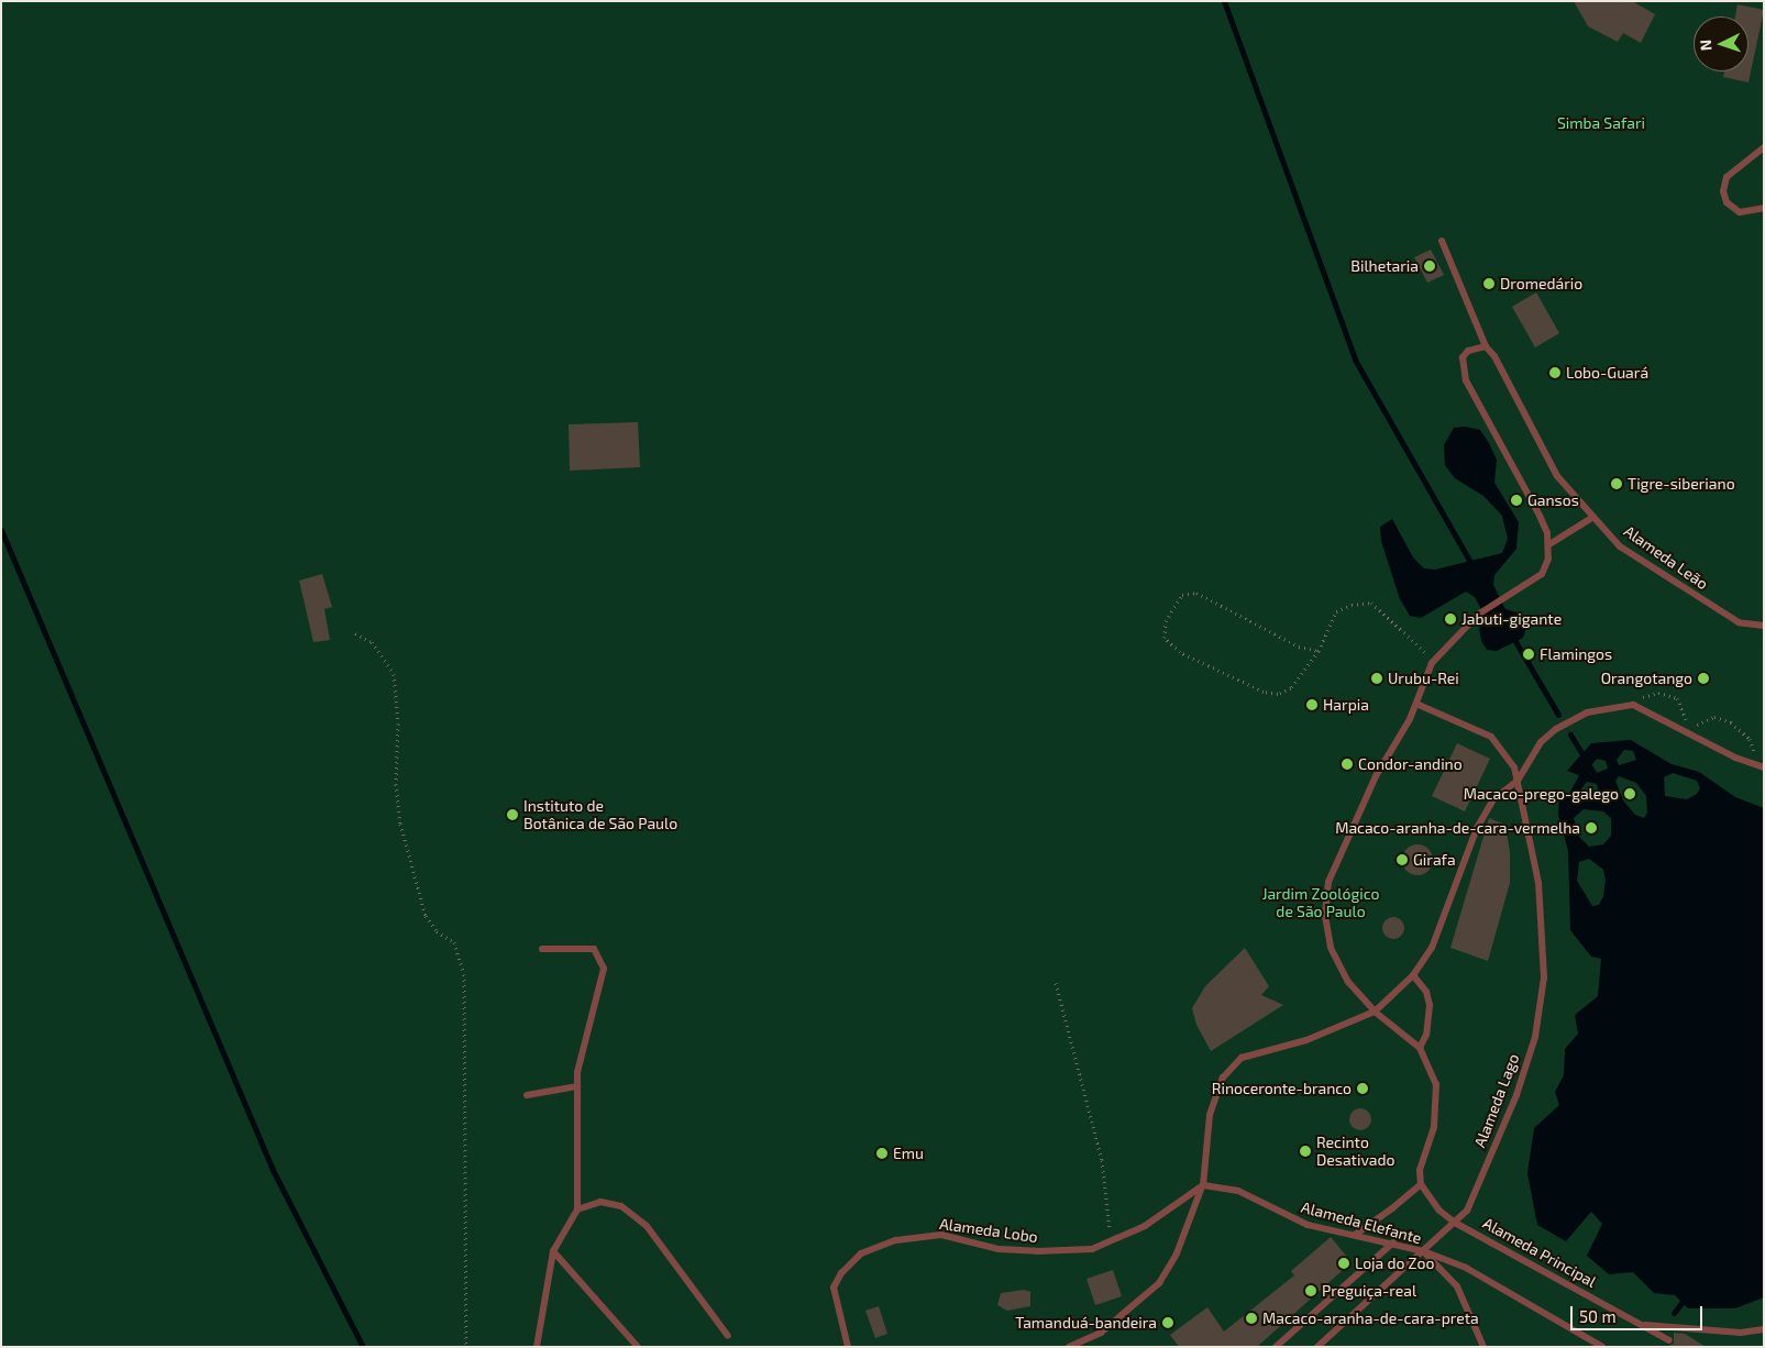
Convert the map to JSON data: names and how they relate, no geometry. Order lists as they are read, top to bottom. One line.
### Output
{"streets":{"lane":["Alameda Leão","Alameda Lago","Alameda Elefante","Alameda Lobo","Alameda Principal"]},"crossings":[["Alameda Lago","Alameda Elefante"],["Alameda Lago","Alameda Principal"],["Alameda Elefante","Alameda Lobo"]],"parks":["Simba Safari","Jardim Zoológico de São Paulo"],"places":["Bilhetaria","Dromedário","Lobo-Guará","Tigre-siberiano","Gansos","Jabuti-gigante","Flamingos","Urubu-Rei","Orangotango","Harpia","Condor-andino","Macaco-prego-galego","Instituto de Botânica de São Paulo","Macaco-aranha-de-cara-vermelha","Girafa","Rinoceronte-branco","Recinto Desativado","Emu","Loja do Zoo","Preguiça-real","Macaco-aranha-de-cara-preta","Tamanduá-bandeira"],"scale_bar":"50 m","north":"left"}
